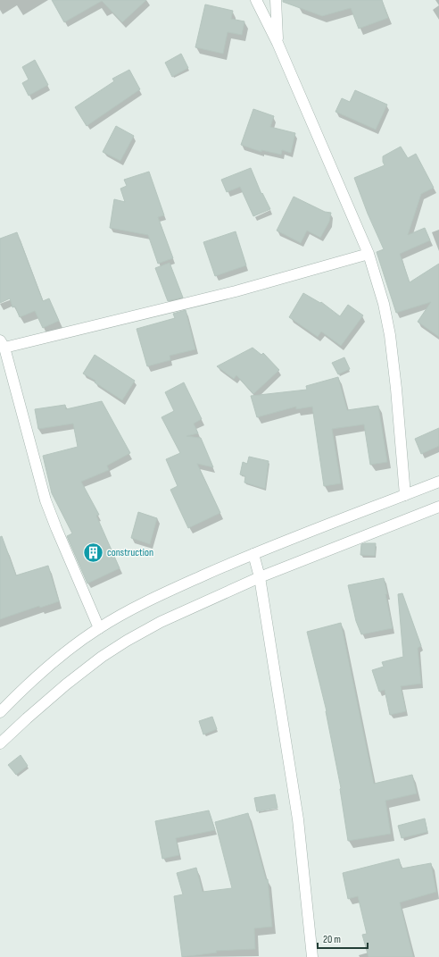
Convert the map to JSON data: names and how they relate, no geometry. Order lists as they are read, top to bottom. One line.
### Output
{"places":{"building":["construction"]},"scale_bar":"20 m"}
